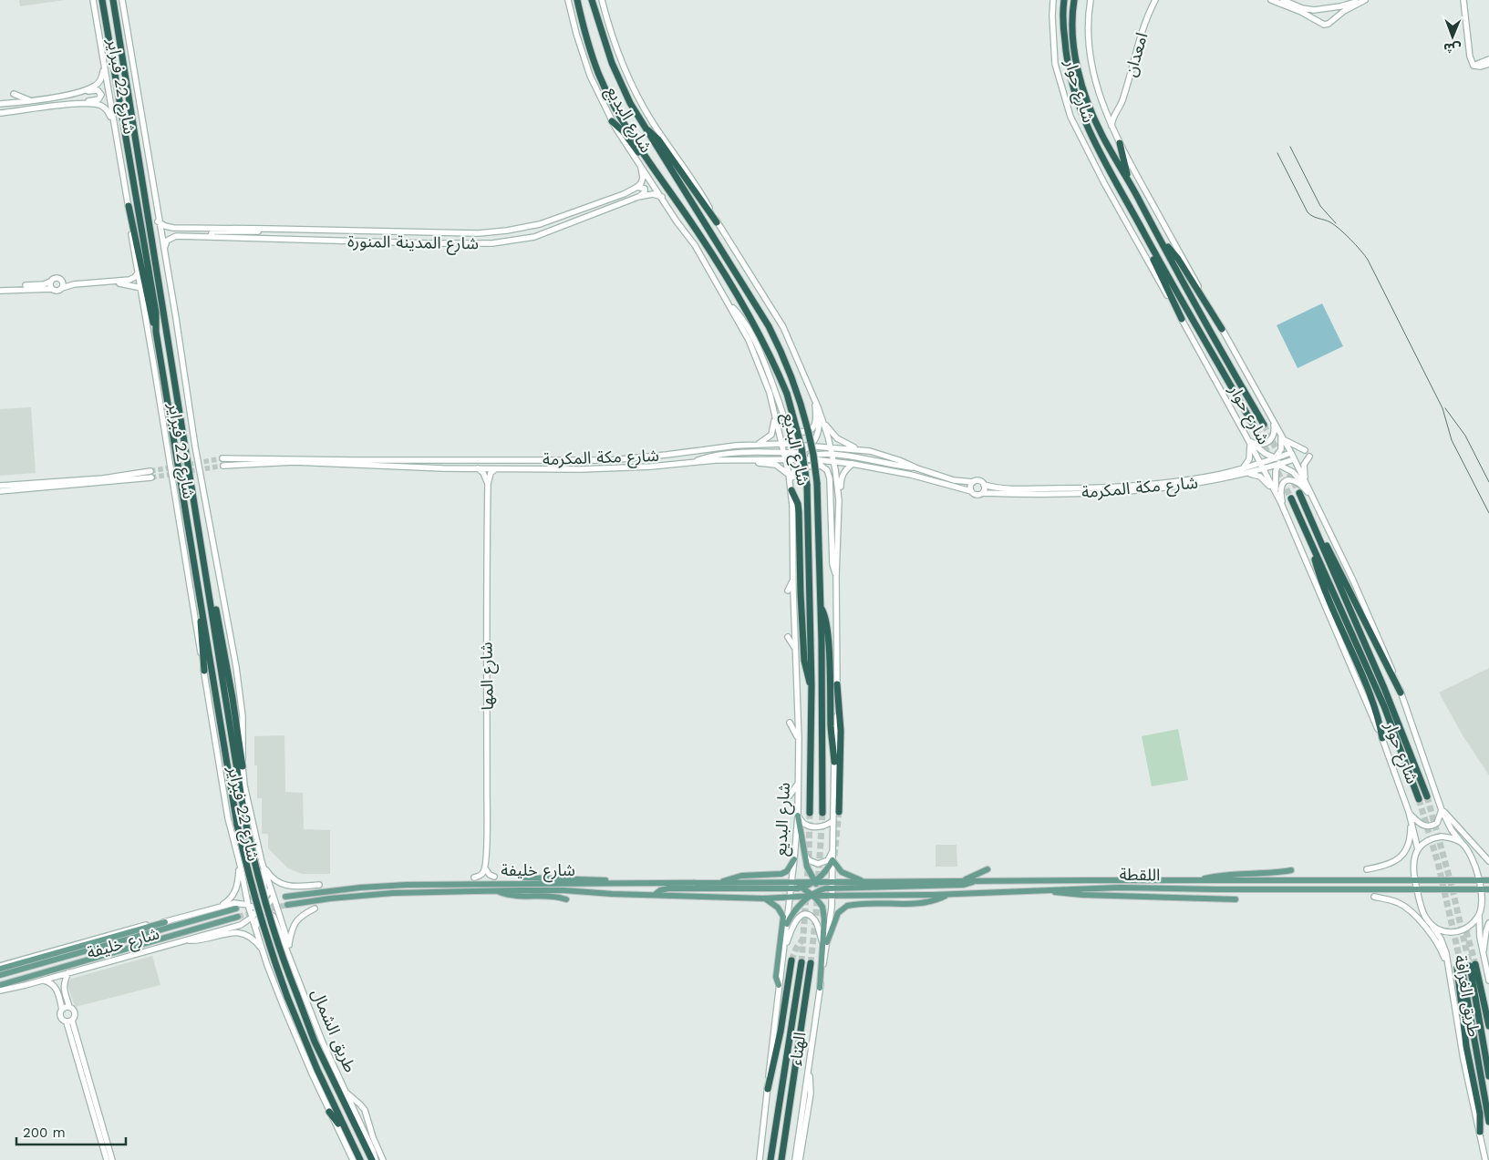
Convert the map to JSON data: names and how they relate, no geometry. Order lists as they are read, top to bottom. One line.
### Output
{"streets":{"highway":["شارع 22 فبراير","شارع حوار","شارع البديع","طريق الغرافة","طريق الشمال","الهناء"],"main road":["امعدان","شارع المدينة المنورة","شارع مكة المكرمة","شارع المها","شارع خليفة","اللقطة"]},"crossings":[["امعدان","شارع حوار"],["شارع 22 فبراير","شارع المدينة المنورة"],["شارع 22 فبراير","شارع خليفة"],["شارع 22 فبراير","طريق الشمال"],["شارع حوار","شارع مكة المكرمة"],["شارع حوار","اللقطة"],["شارع حوار","طريق الغرافة"],["شارع البديع","شارع المدينة المنورة"],["شارع البديع","شارع مكة المكرمة"],["شارع البديع","شارع خليفة"],["شارع البديع","اللقطة"],["شارع البديع","الهناء"],["شارع مكة المكرمة","شارع المها"],["شارع خليفة","اللقطة"],["اللقطة","طريق الغرافة"]],"scale_bar":"200 m","north":"bottom"}
